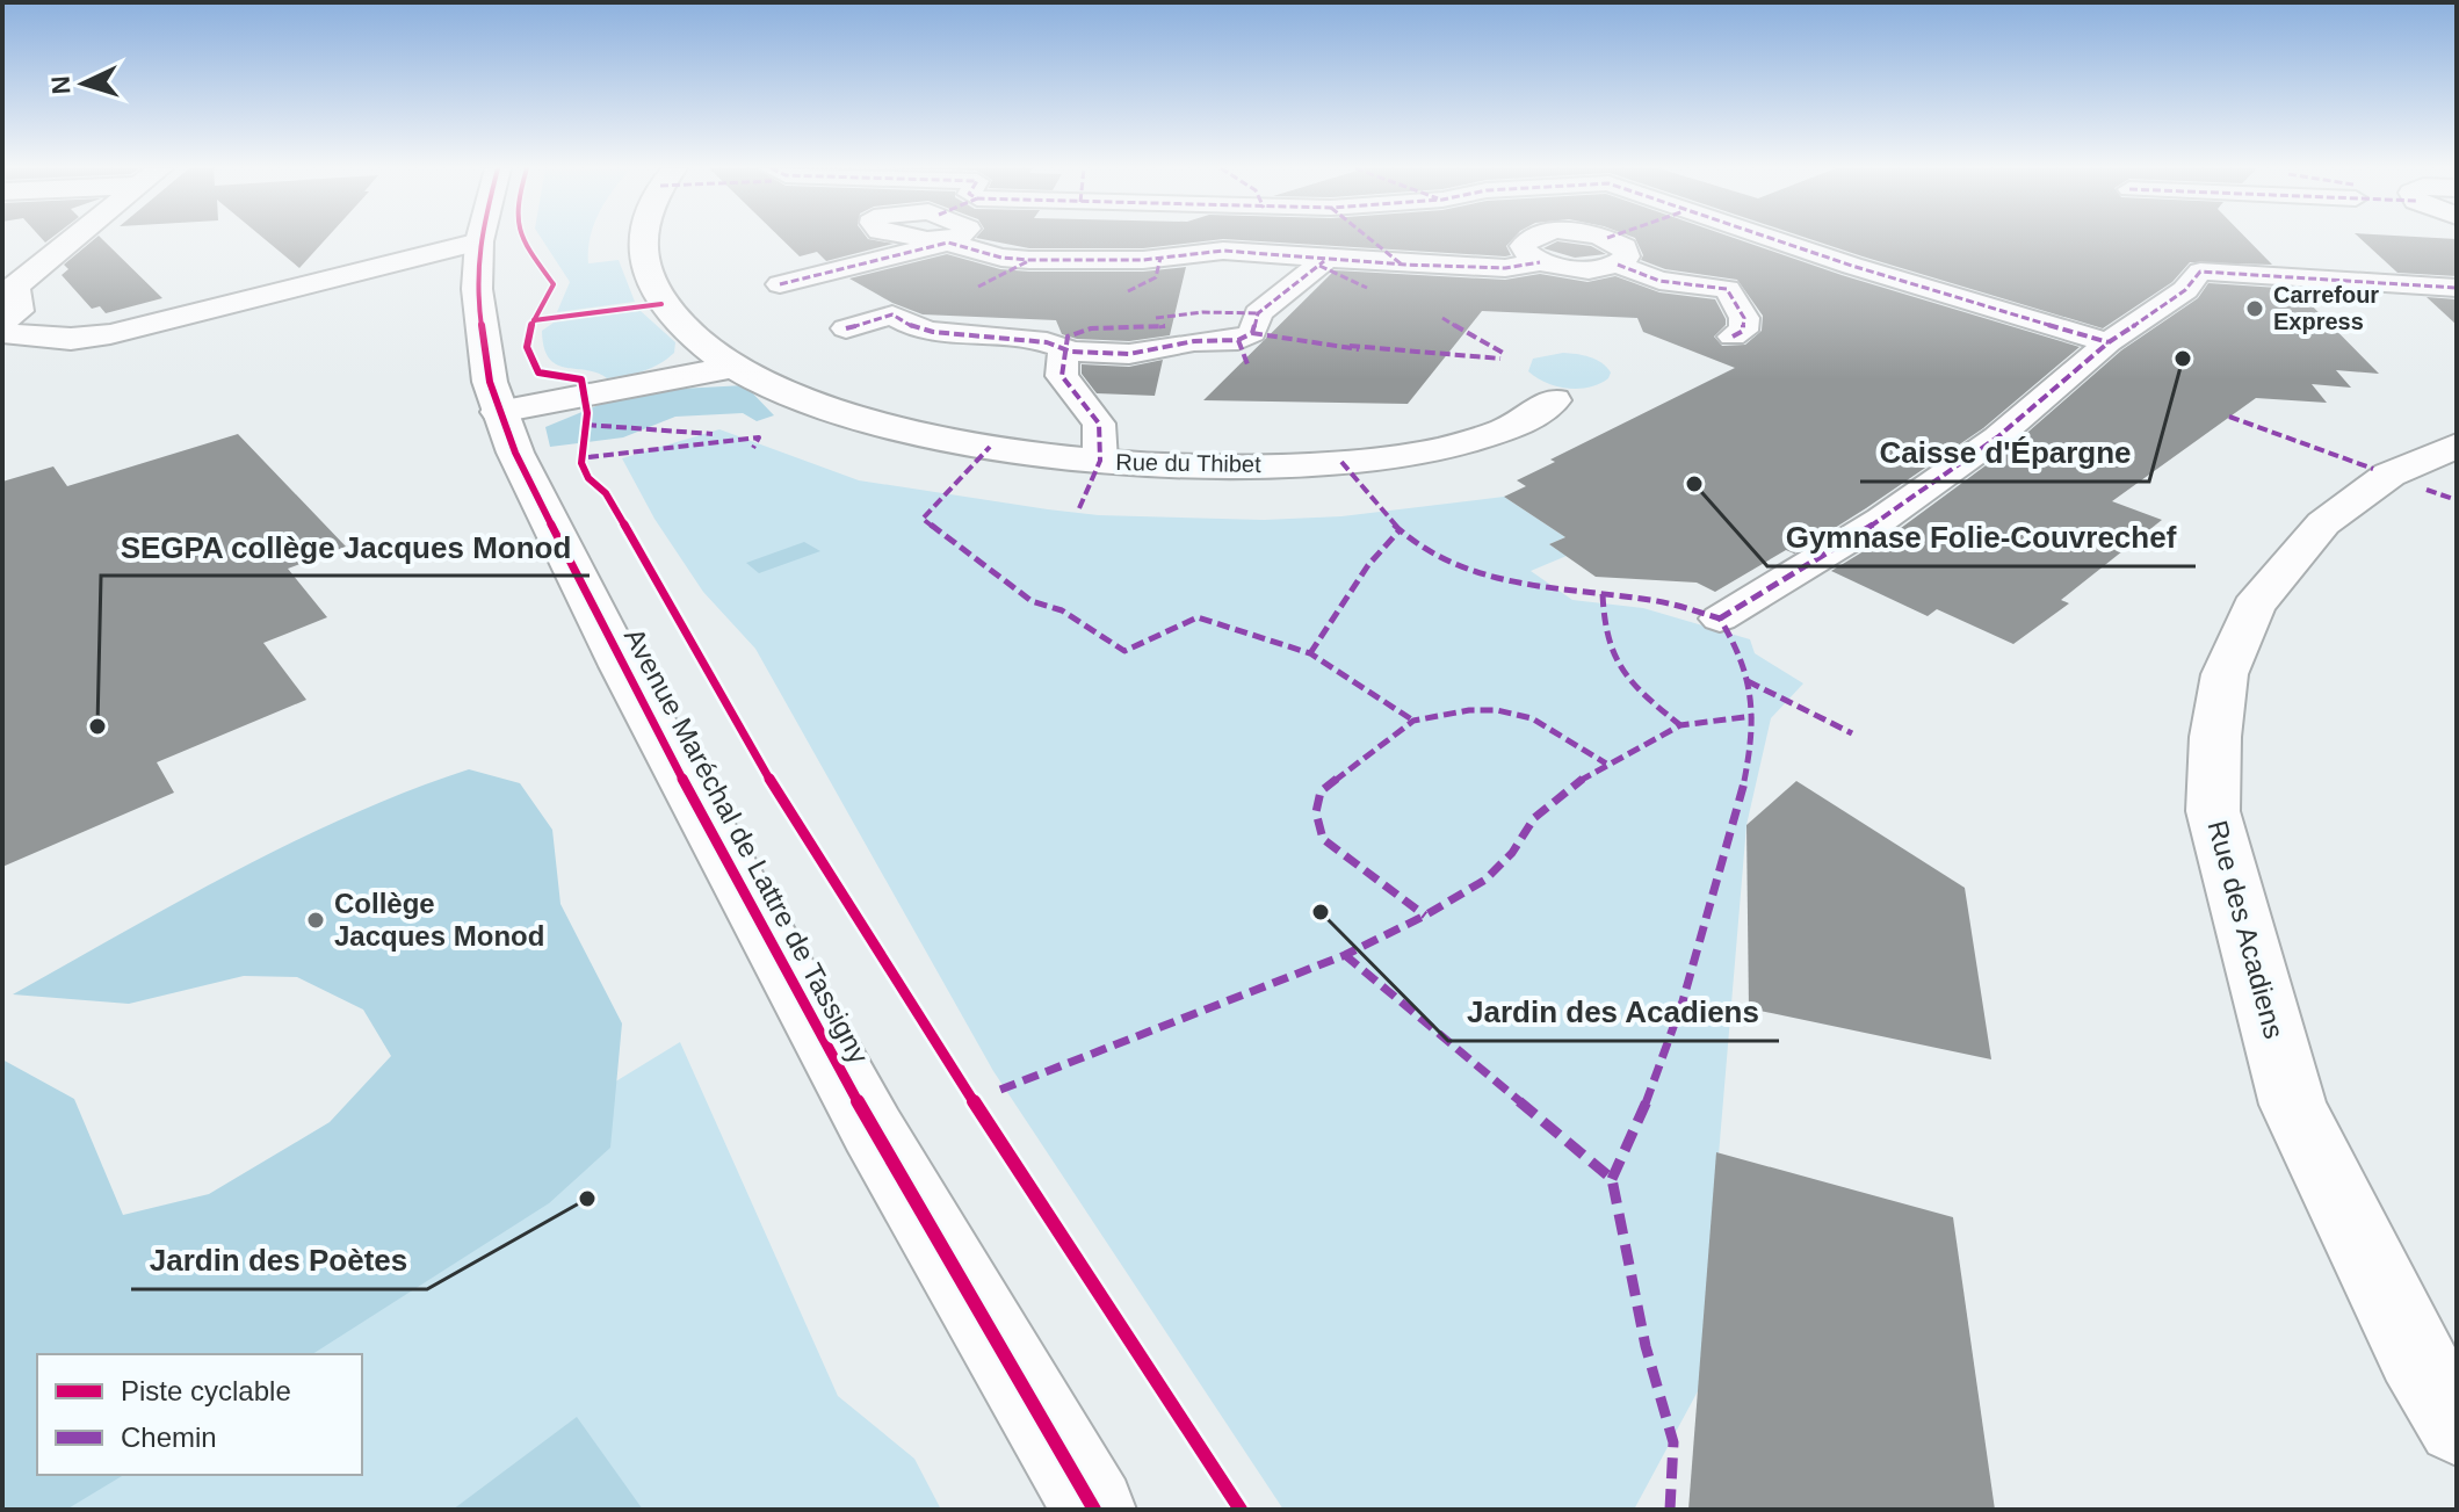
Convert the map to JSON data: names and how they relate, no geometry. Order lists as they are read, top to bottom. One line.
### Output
{"streets":{"street":["Rue du Thibet","Avenue Maréchal de Lattre de Tassigny","Rue des Acadiens"]},"places":["Carrefour Express","Caisse d'Épargne","Gymnase Folie-Couvrechef","SEGPA collège Jacques Monod","Jardin des Acadiens","Collège Jacques Monod","Jardin des Poètes"],"legend":["Piste cyclable","Chemin"],"north":"left"}
